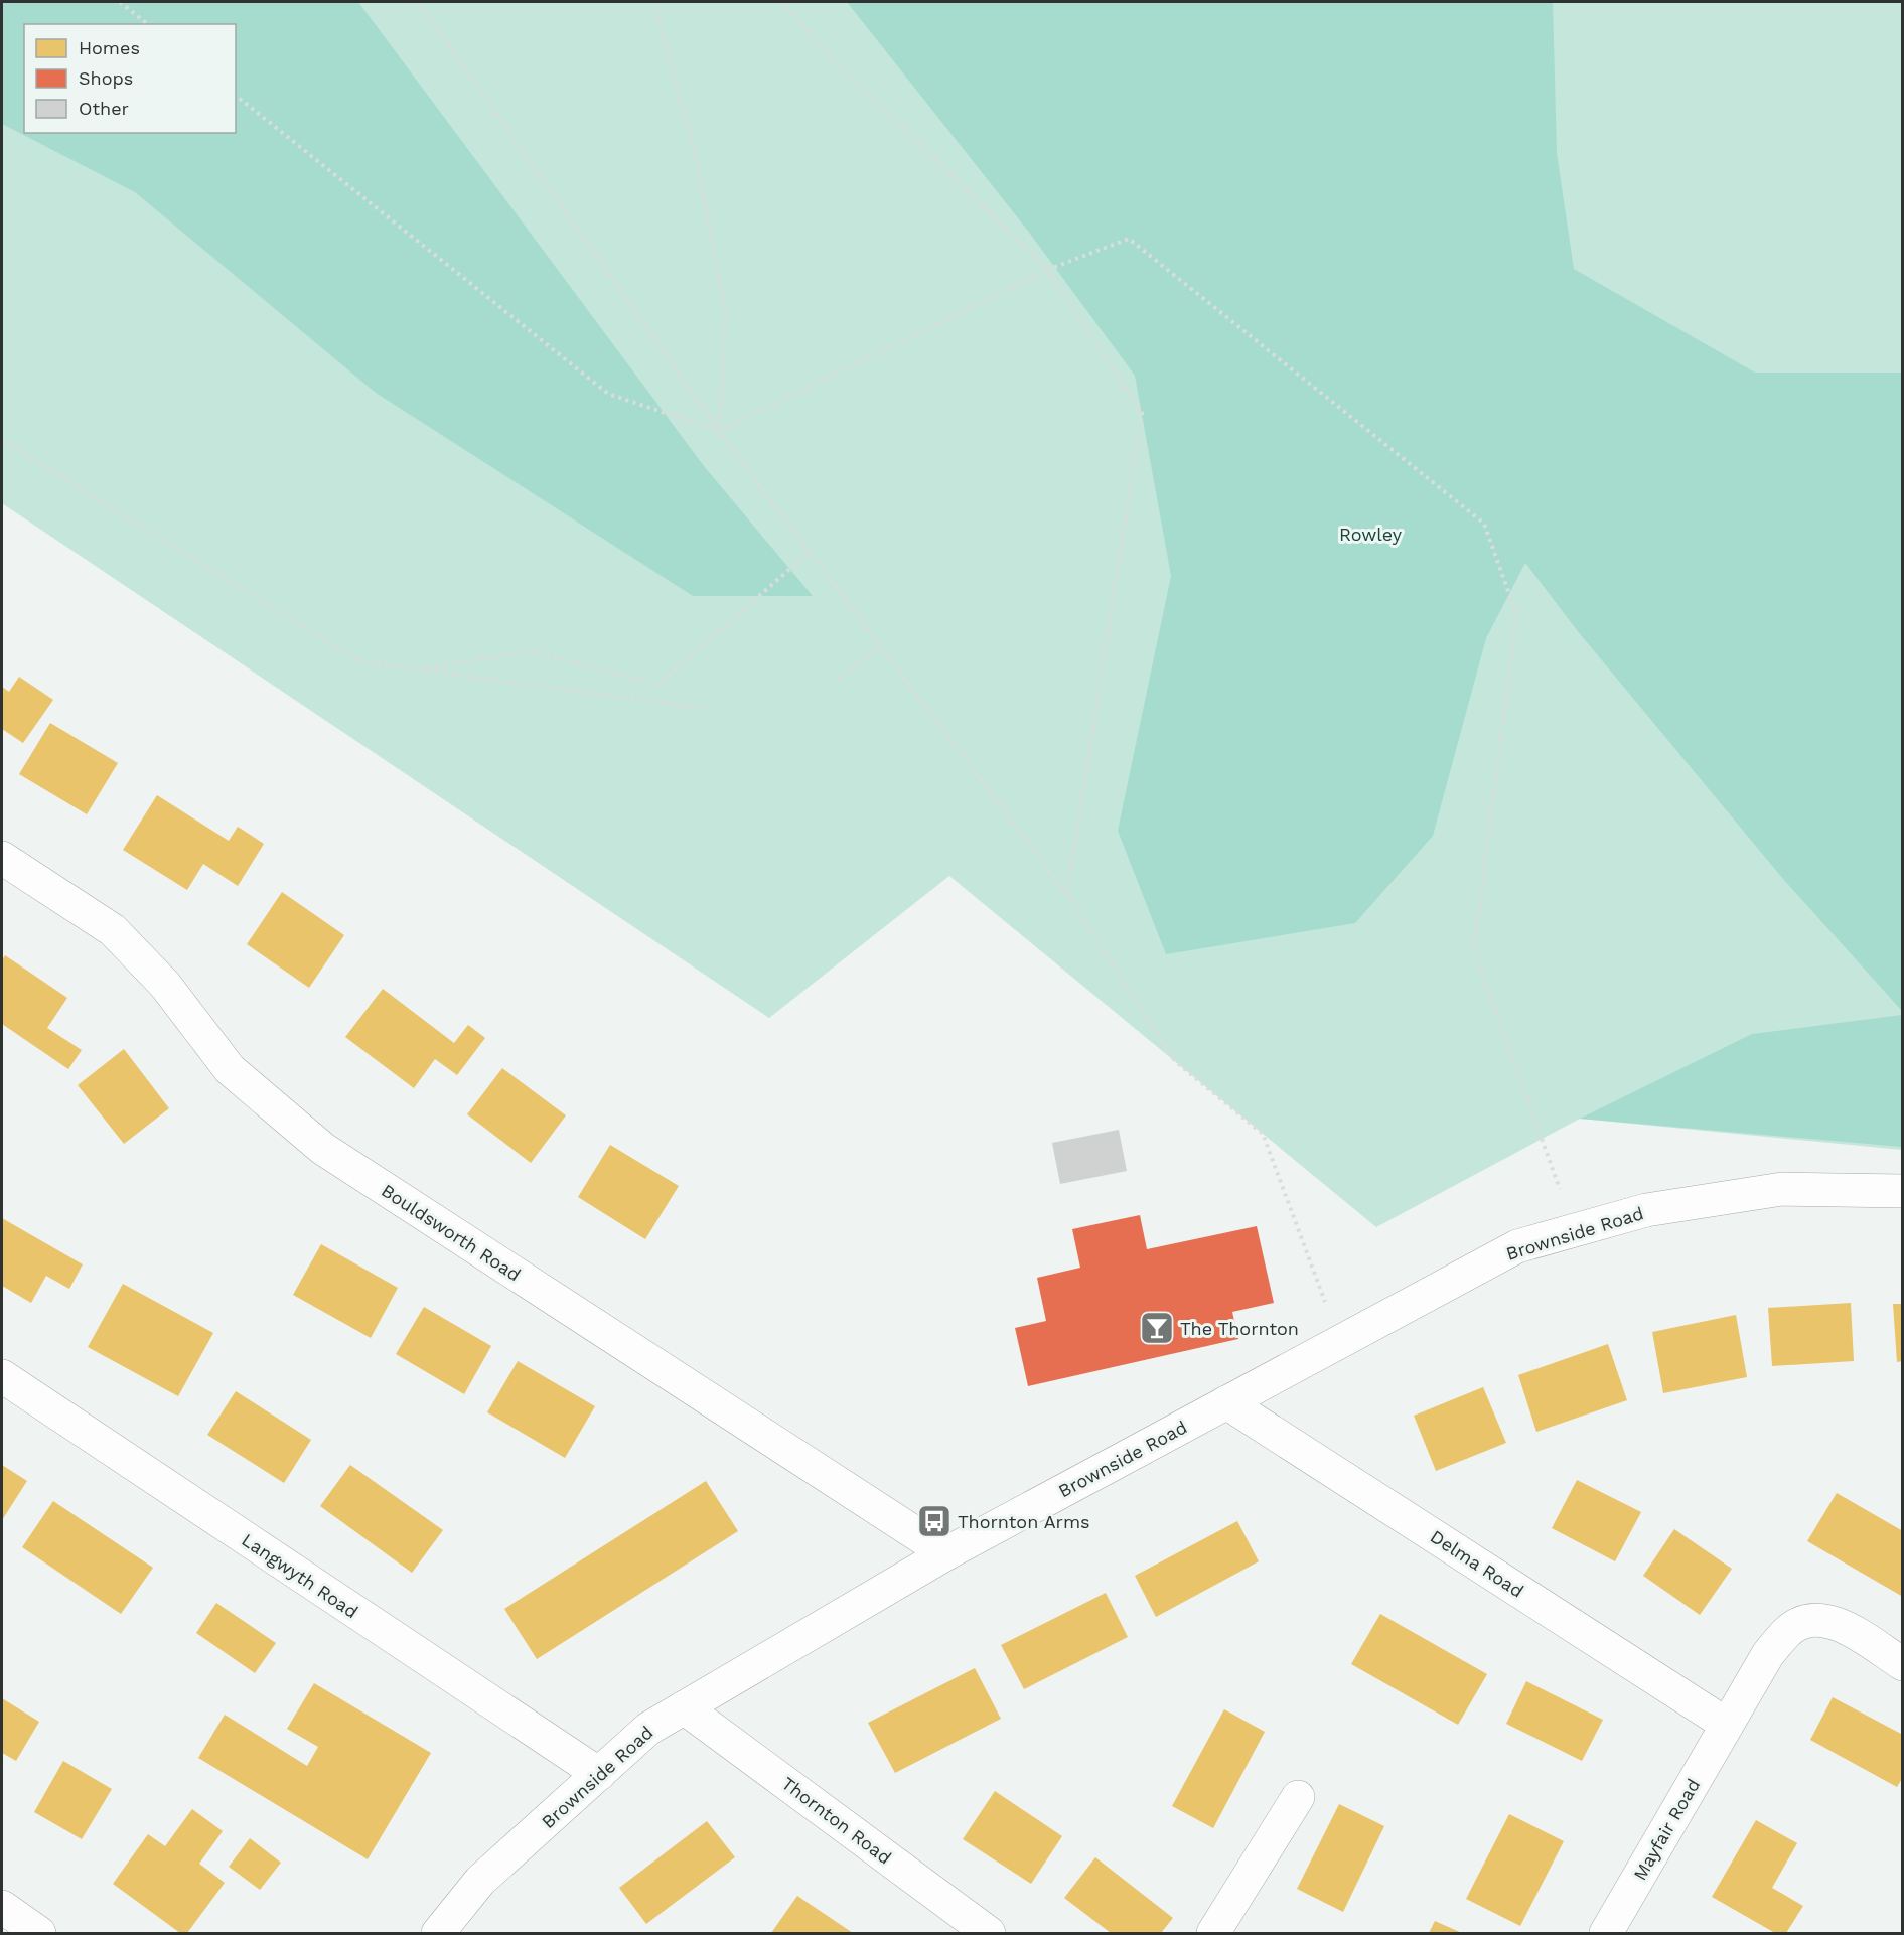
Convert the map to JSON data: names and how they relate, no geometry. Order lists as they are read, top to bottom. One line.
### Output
{"streets":{"street":["Bouldsworth Road","Brownside Road","Delma Road","Langwyth Road","Thornton Road","Mayfair Road"]},"crossings":[["Bouldsworth Road","Brownside Road"],["Brownside Road","Delma Road"],["Brownside Road","Langwyth Road"],["Brownside Road","Thornton Road"],["Delma Road","Mayfair Road"]],"parks":["Rowley"],"places":{"bar":["The Thornton"],"bus stop":["Thornton Arms"]},"legend":["Homes","Shops","Other"]}
